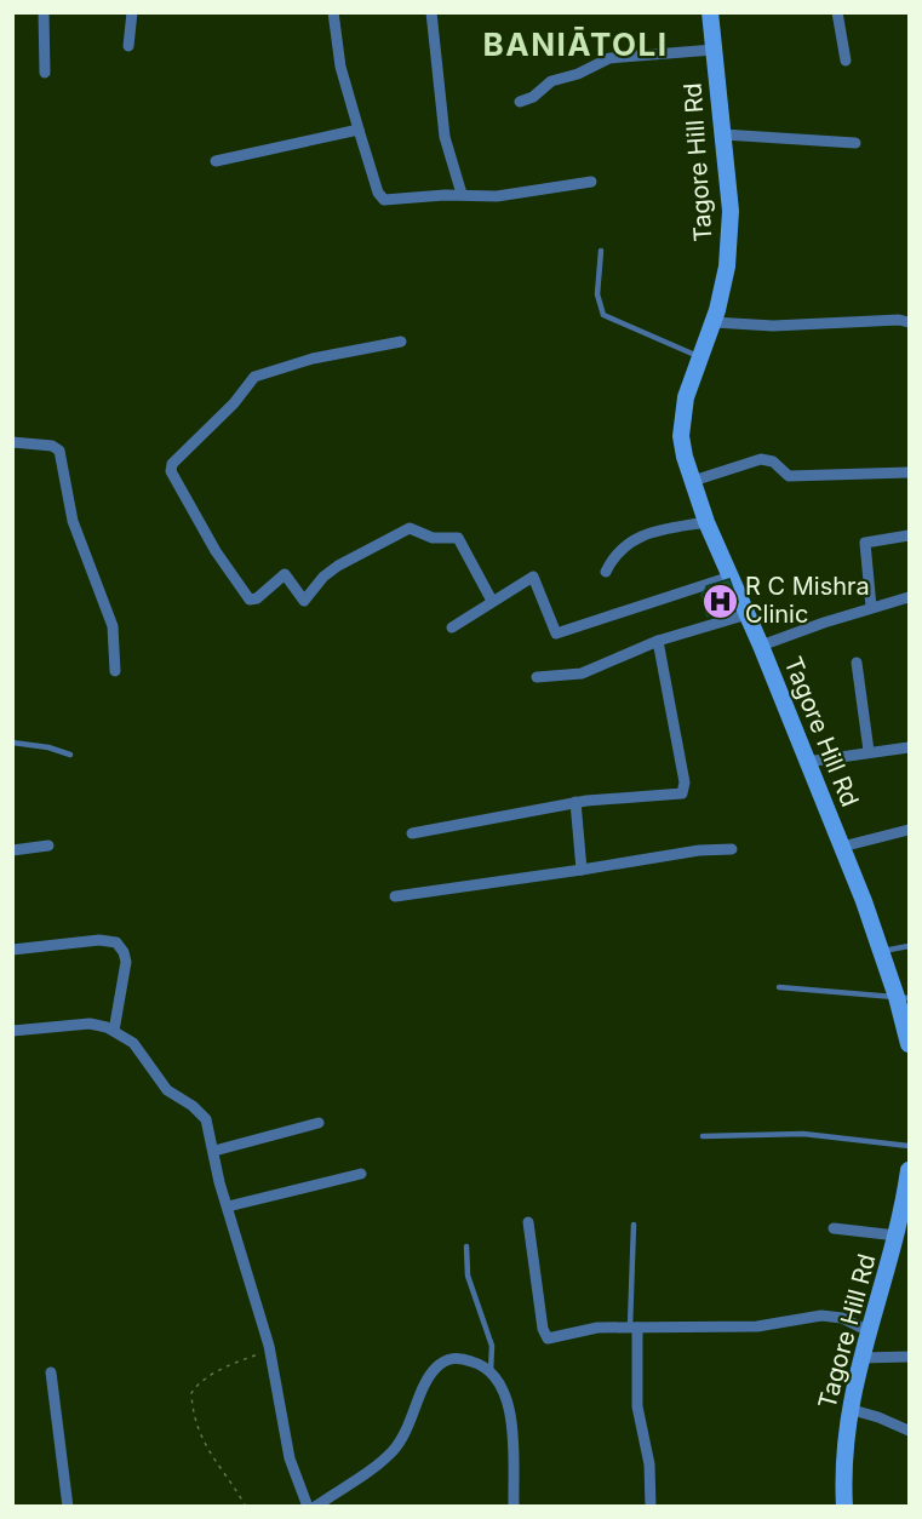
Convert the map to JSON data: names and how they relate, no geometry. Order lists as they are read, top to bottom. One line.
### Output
{"streets":{"main road":["Tagore Hill Rd"]},"districts":["BANIĀTOLI"],"places":{"hospital":["R C Mishra Clinic"]}}
